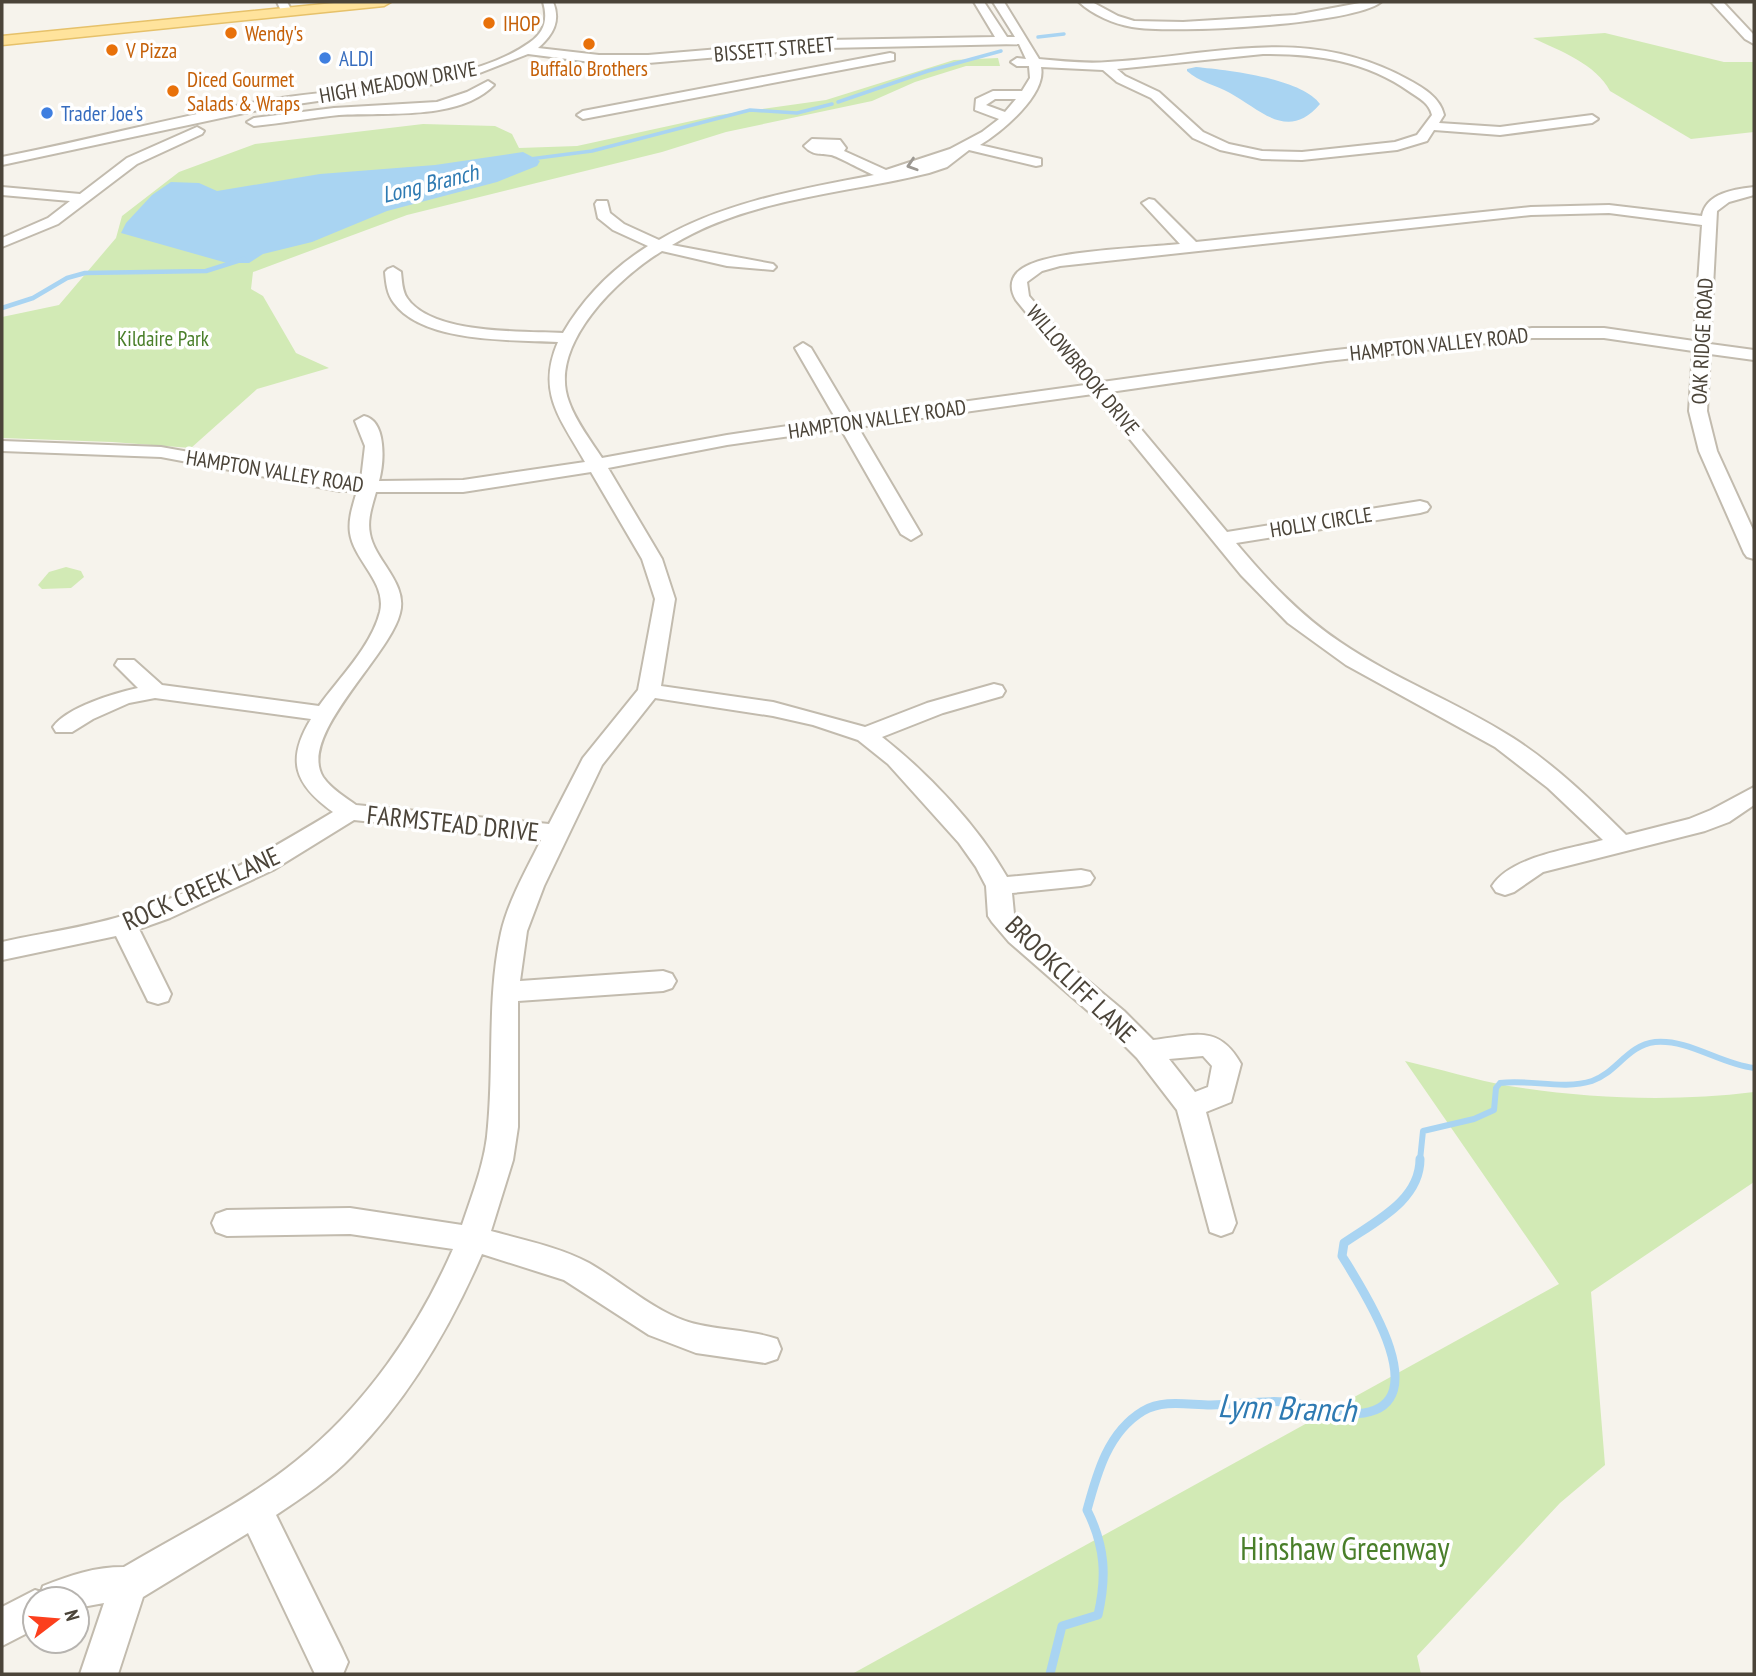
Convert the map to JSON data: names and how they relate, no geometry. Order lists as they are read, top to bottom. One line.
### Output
{"streets":{"street":["BISSETT STREET","HIGH MEADOW DRIVE","OAK RIDGE ROAD","HAMPTON VALLEY ROAD","WILLOWBROOK DRIVE","HOLLY CIRCLE","FARMSTEAD DRIVE","ROCK CREEK LANE","BROOKCLIFF LANE"]},"crossings":[["BISSETT STREET","HIGH MEADOW DRIVE"],["OAK RIDGE ROAD","HAMPTON VALLEY ROAD"],["OAK RIDGE ROAD","WILLOWBROOK DRIVE"],["HAMPTON VALLEY ROAD","WILLOWBROOK DRIVE"],["HAMPTON VALLEY ROAD","FARMSTEAD DRIVE"],["WILLOWBROOK DRIVE","HOLLY CIRCLE"],["FARMSTEAD DRIVE","ROCK CREEK LANE"]],"water":["Long Branch","Lynn Branch"],"parks":["Kildaire Park","Hinshaw Greenway"],"places":["IHOP","Wendy's","Buffalo Brothers","V Pizza","ALDI","Diced Gourmet Salads & Wraps","Trader Joe's"],"north":"right"}
